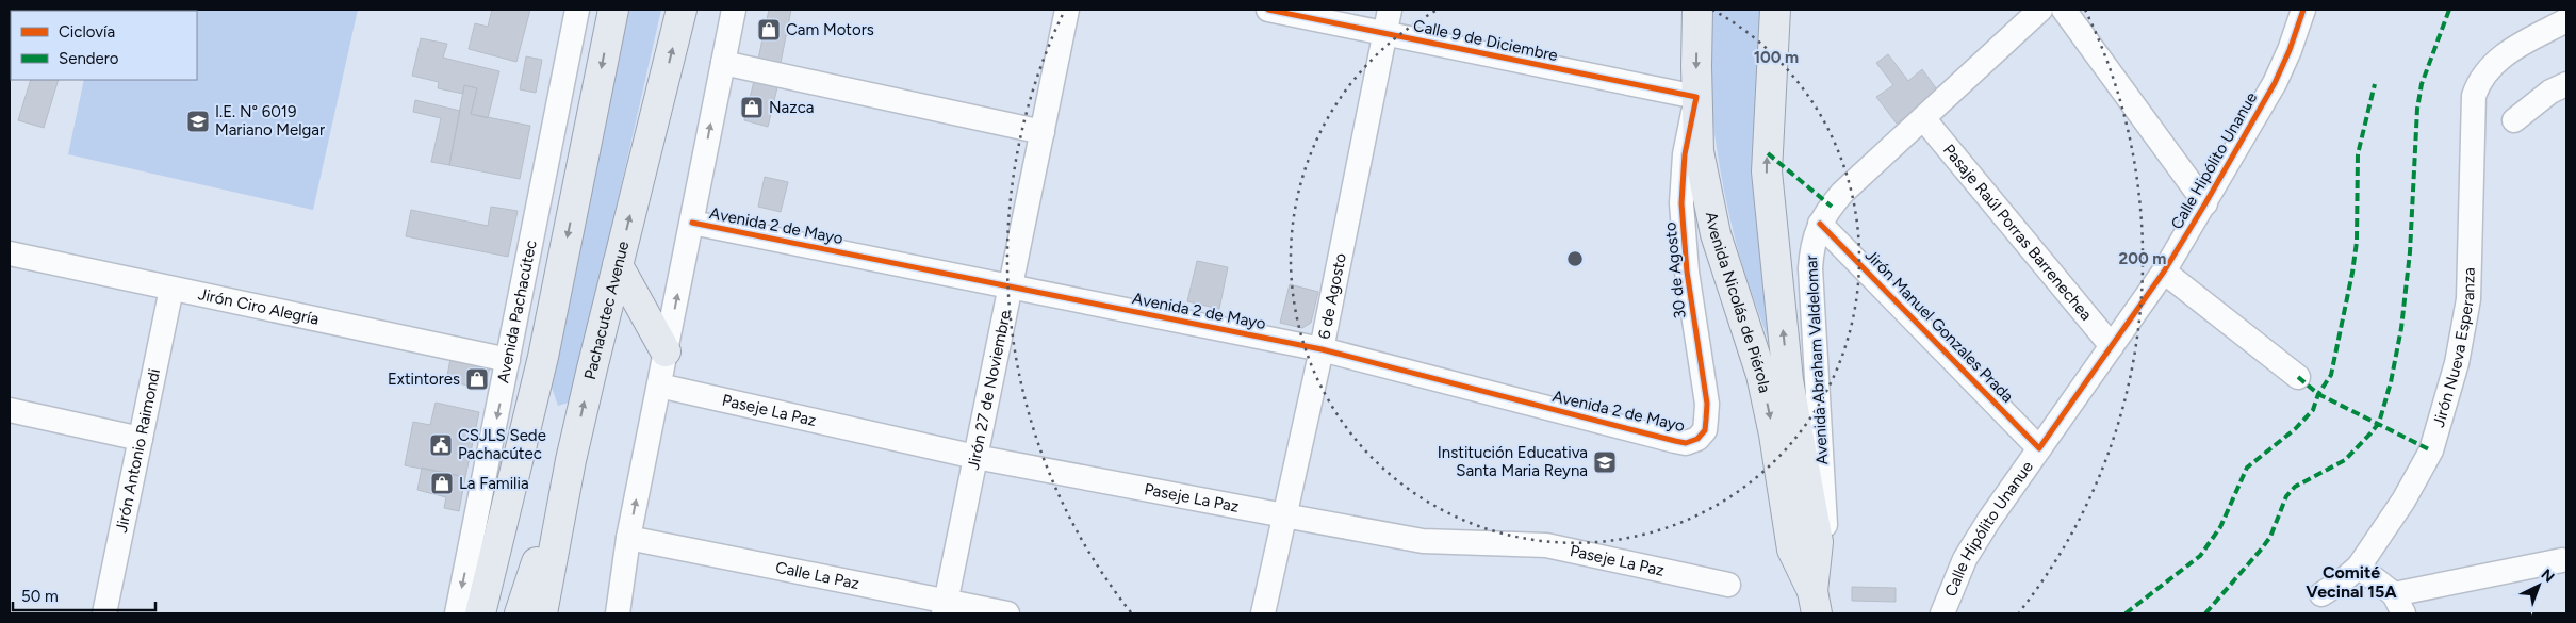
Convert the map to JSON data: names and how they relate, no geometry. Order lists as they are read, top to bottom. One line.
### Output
{"streets":{"main road":["Avenida Nicolás de Piérola","Pachacutec Avenue"],"street":["Calle 9 de Diciembre","Calle Hipólito Unanue","Avenida 2 de Mayo","Pasaje Raúl Porras Barrenechea","30 de Agosto","6 de Agosto","Jirón Ciro Alegría","Avenida Pachacútec","Jirón Manuel Gonzales Prada","Jirón Nueva Esperanza","Avenida Abraham Valdelomar","Jirón 27 de Noviembre","Paseje La Paz","Jirón Antonio Raimondi","Calle La Paz"]},"crossings":[["Calle 9 de Diciembre","30 de Agosto"],["Calle 9 de Diciembre","6 de Agosto"],["Calle 9 de Diciembre","Avenida Nicolás de Piérola"],["Calle Hipólito Unanue","Pasaje Raúl Porras Barrenechea"],["Calle Hipólito Unanue","Jirón Manuel Gonzales Prada"],["Avenida 2 de Mayo","30 de Agosto"],["Avenida 2 de Mayo","6 de Agosto"],["Avenida 2 de Mayo","Jirón 27 de Noviembre"],["Pasaje Raúl Porras Barrenechea","Avenida Abraham Valdelomar"],["30 de Agosto","Avenida Nicolás de Piérola"],["6 de Agosto","Paseje La Paz"],["Avenida Nicolás de Piérola","Avenida Abraham Valdelomar"],["Jirón Ciro Alegría","Avenida Pachacútec"],["Jirón Ciro Alegría","Jirón Antonio Raimondi"],["Jirón Manuel Gonzales Prada","Avenida Abraham Valdelomar"],["Jirón 27 de Noviembre","Paseje La Paz"],["Jirón 27 de Noviembre","Calle La Paz"]],"districts":["Comité Vecinal 15A"],"places":{"shop":["Cam Motors","Nazca","Extintores","La Familia"],"school or university":["I.E. N° 6019 Mariano Melgar","Institución Educativa Santa Maria Reyna"],"public building":["CSJLS Sede Pachacútec"]},"legend":["Ciclovía","Sendero"],"scale_bar":"50 m","north":"top right","rings":["100 m","200 m"]}
